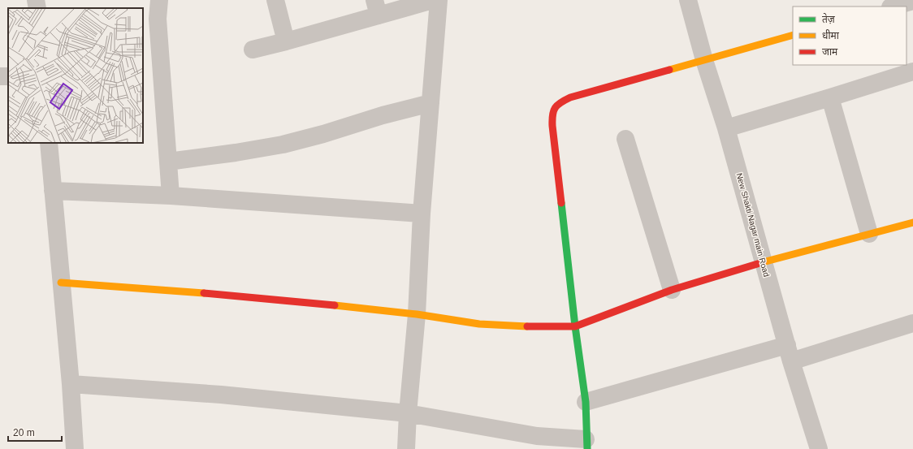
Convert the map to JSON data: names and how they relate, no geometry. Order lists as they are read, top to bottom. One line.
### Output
{"streets":{"street":["New Shakti Nagar main Road"]},"legend":["तेज़","धीमा","जाम"],"scale_bar":"20 m"}
